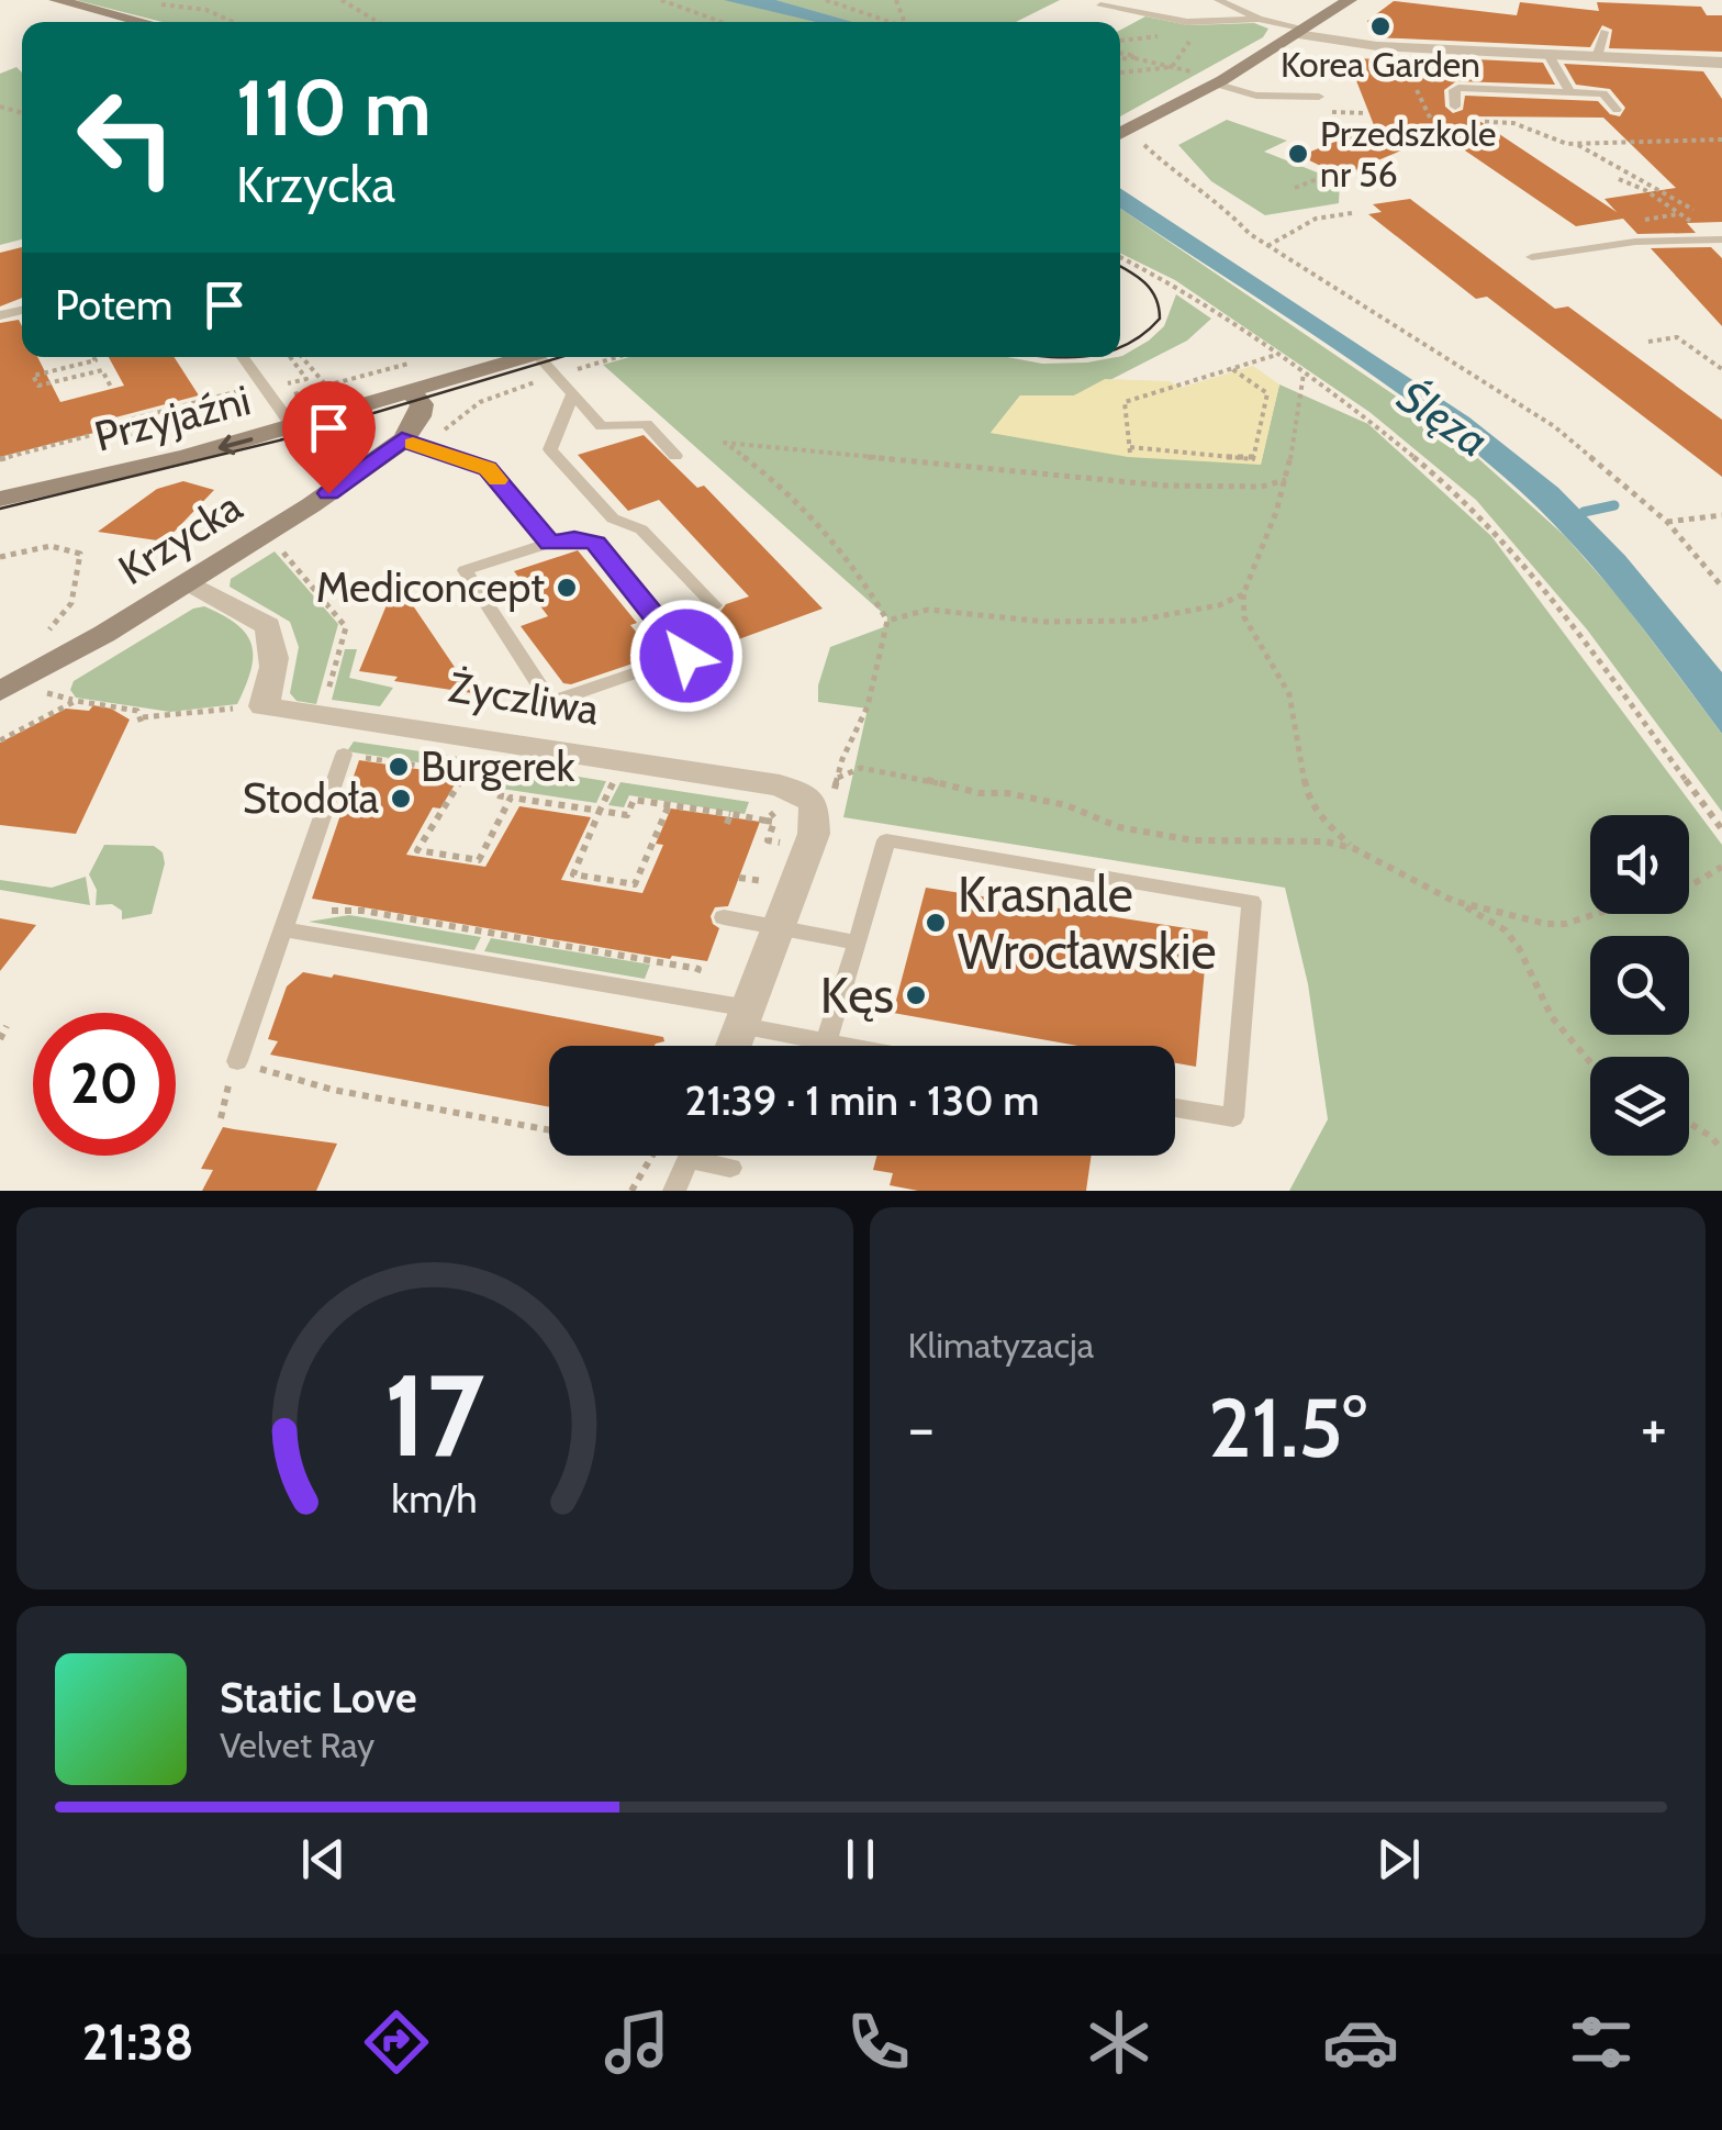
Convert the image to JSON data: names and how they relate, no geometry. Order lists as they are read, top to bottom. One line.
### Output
{"streets":{"street":["Przyjaźni","Krzycka","Życzliwa"]},"one_way":["Przyjaźni"],"water":["Ślęza"],"places":["Korea Garden","Przedszkole nr 56","Mediconcept","Burgerek","Stodoła","Krasnale Wrocławskie","Kęs"],"page":{"turn":["110 m","Krzycka"],"then":"Potem","limit":"20","trip":"21:39 · 1 min · 130 m","tile":"Klimatyzacja","heat":["−","21.5°","+"],"song":["Static Love","Velvet Ray"],"tabs":"21:38","gauge":["17","km/h"]}}
